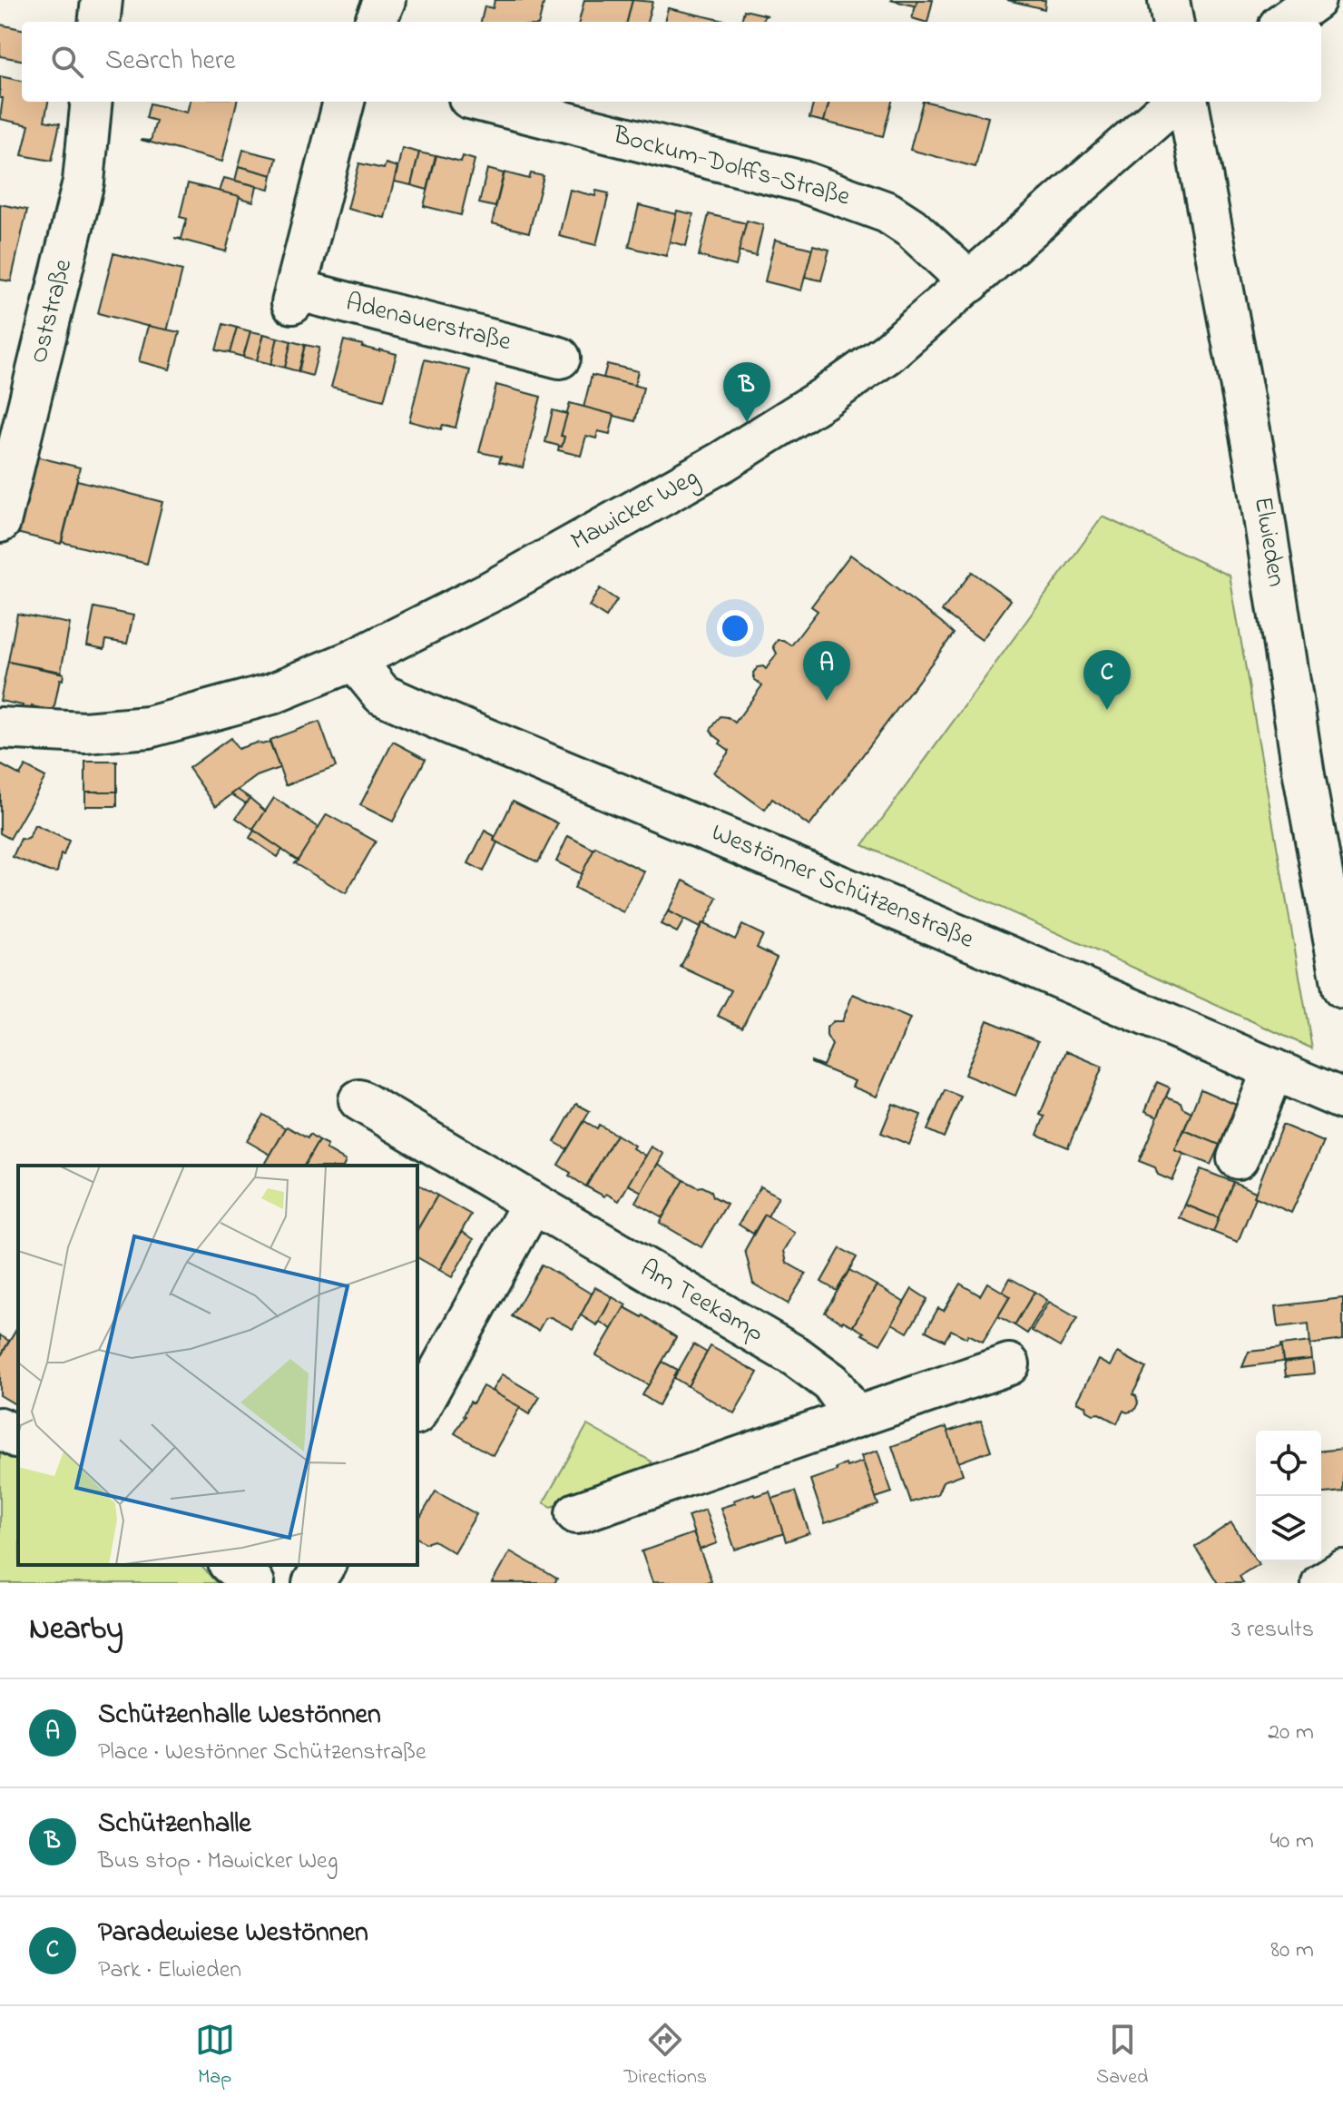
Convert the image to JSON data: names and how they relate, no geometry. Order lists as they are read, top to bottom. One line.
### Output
{"streets":{"street":["Bockum-Dolffs-Straße","Oststraße","Adenauerstraße","Mawicker Weg","Elwieden","Westönner Schützenstraße","Am Teekamp"]},"crossings":[["Bockum-Dolffs-Straße","Mawicker Weg"],["Mawicker Weg","Westönner Schützenstraße"]],"page":{"search":"Search here","pins":["B","A","C"],"heading":["Nearby","3 results"],"list":[{"mark":"A","name":"Schützenhalle Westönnen","note":"Place · Westönner Schützenstraße","value":"20 m"},{"mark":"B","name":"Schützenhalle","note":"Bus stop · Mawicker Weg","value":"40 m"},{"mark":"C","name":"Paradewiese Westönnen","note":"Park · Elwieden","value":"80 m"}],"nav":["Map","Directions","Saved"]}}
